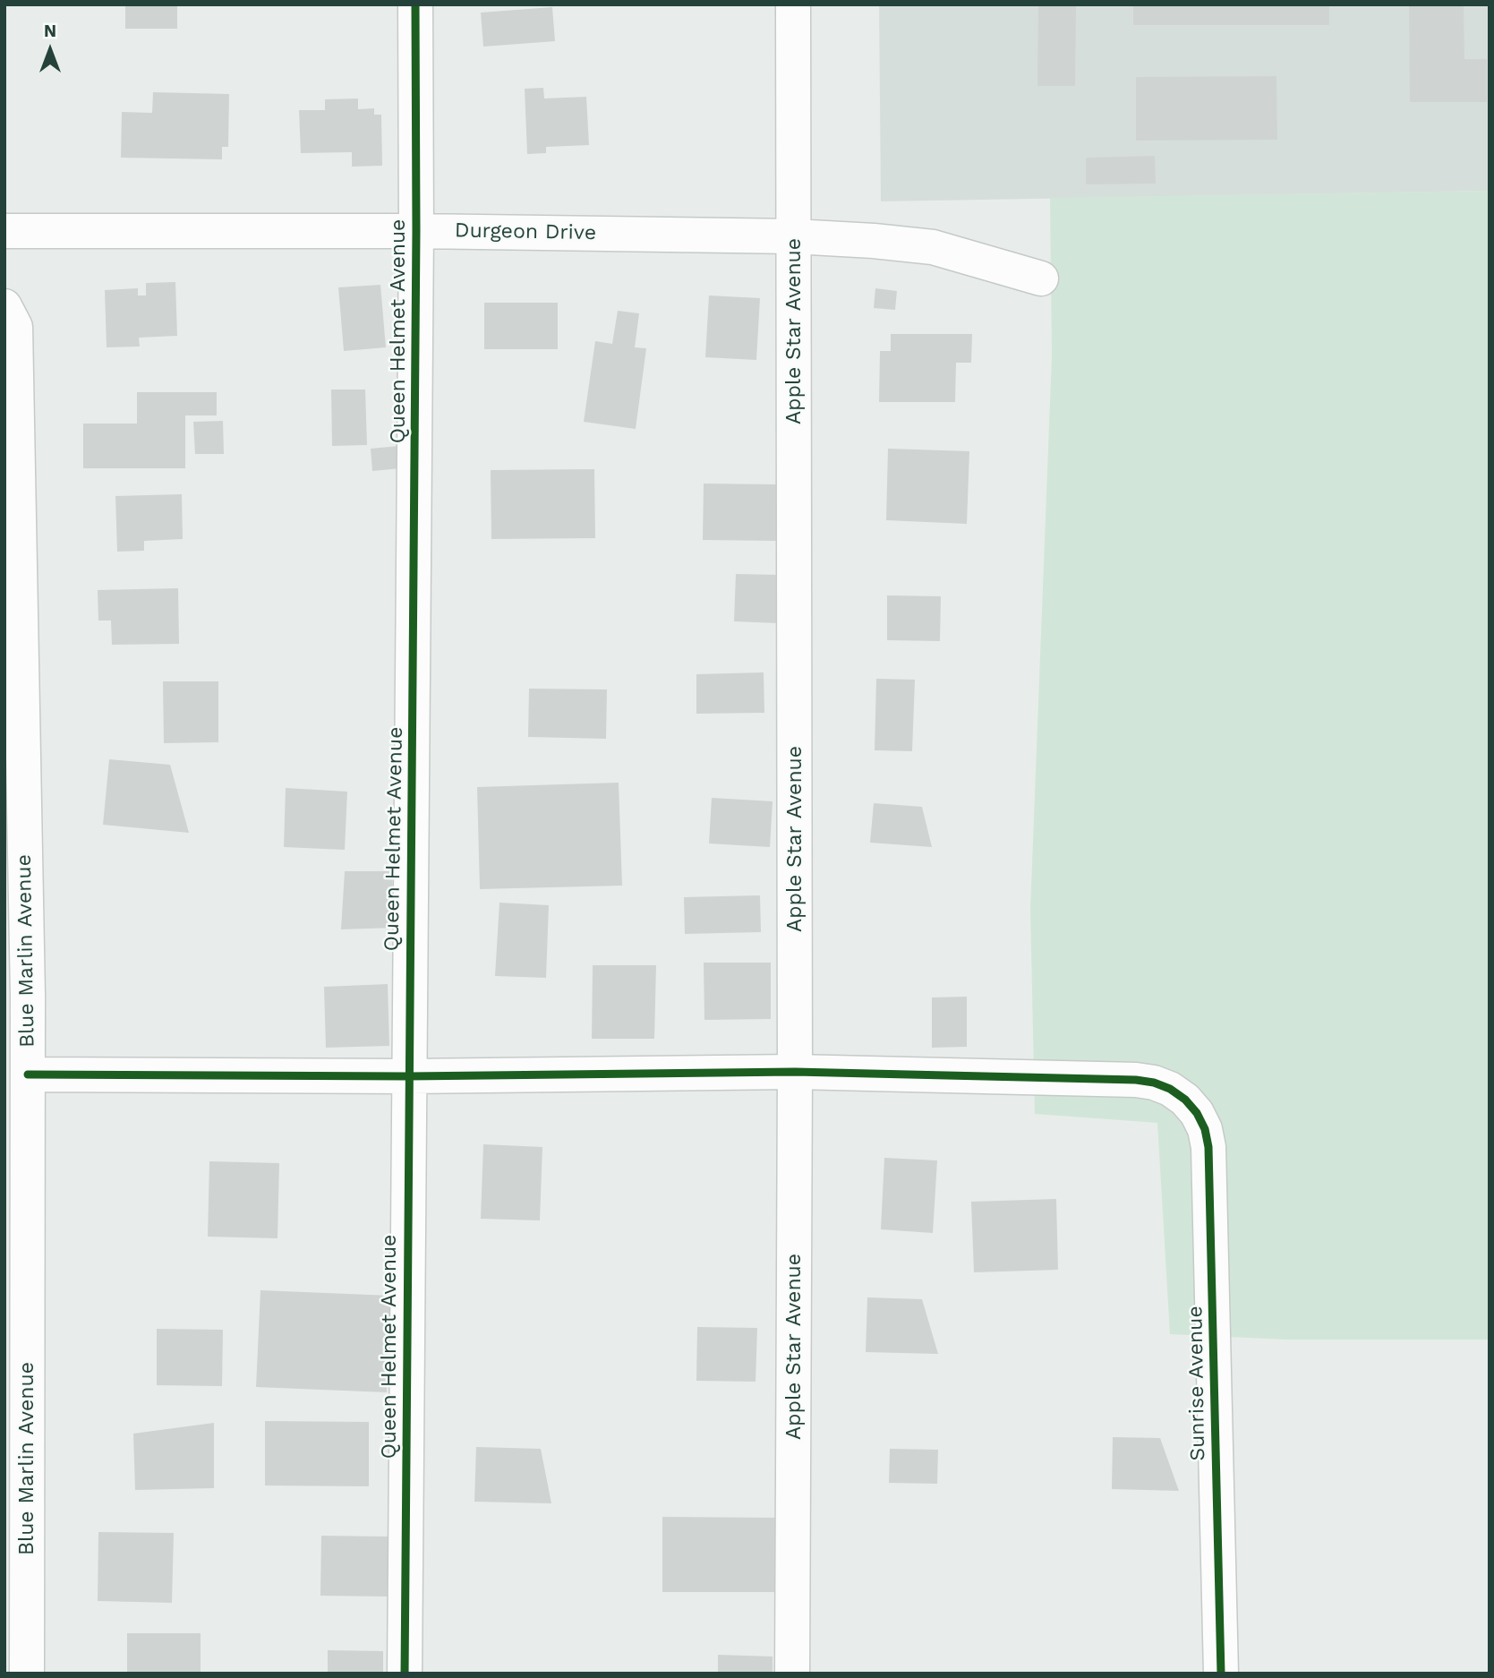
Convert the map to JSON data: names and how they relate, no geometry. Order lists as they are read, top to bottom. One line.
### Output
{"streets":{"street":["Durgeon Drive","Queen Helmet Avenue","Apple Star Avenue","Blue Marlin Avenue","Sunrise Avenue"]},"crossings":[["Durgeon Drive","Queen Helmet Avenue"],["Durgeon Drive","Apple Star Avenue"],["Apple Star Avenue","Sunrise Avenue"]],"north":"top"}
